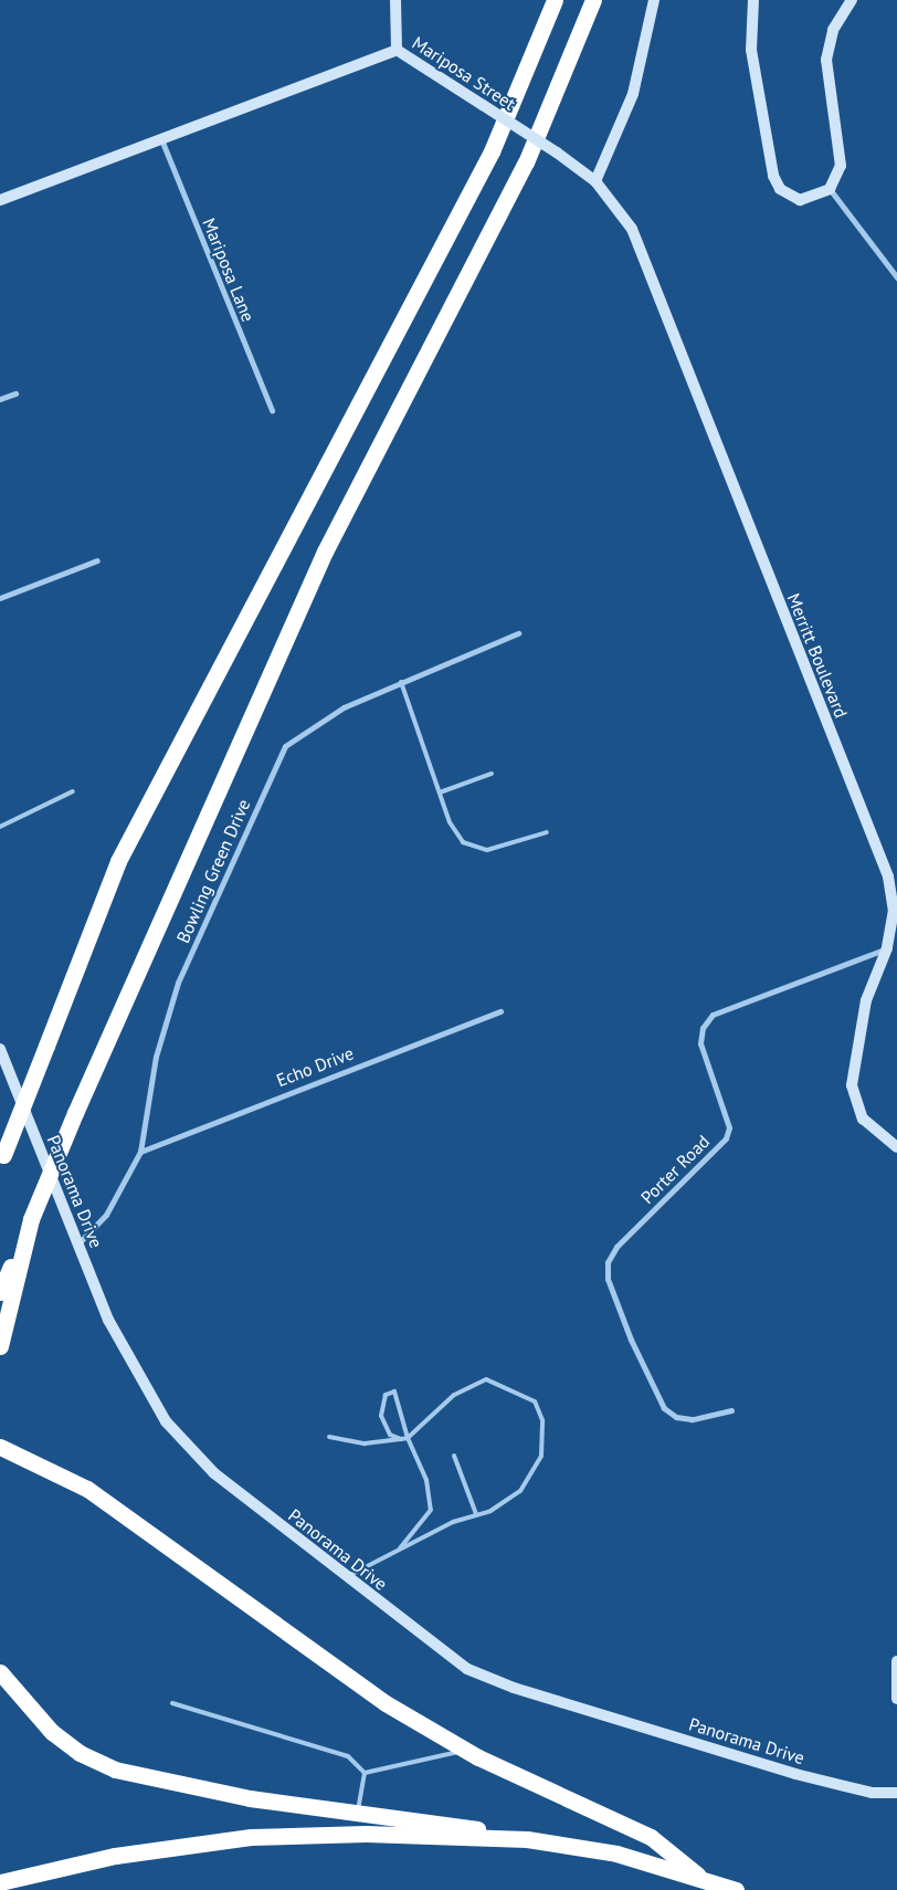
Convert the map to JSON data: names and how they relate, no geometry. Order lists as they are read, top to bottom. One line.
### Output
{"streets":{"street":["Mariposa Street","Mariposa Lane","Merritt Boulevard","Bowling Green Drive","Echo Drive","Porter Road","Panorama Drive"]},"crossings":[["Mariposa Street","Mariposa Lane"],["Mariposa Street","Merritt Boulevard"],["Merritt Boulevard","Porter Road"],["Bowling Green Drive","Echo Drive"],["Bowling Green Drive","Panorama Drive"]]}
